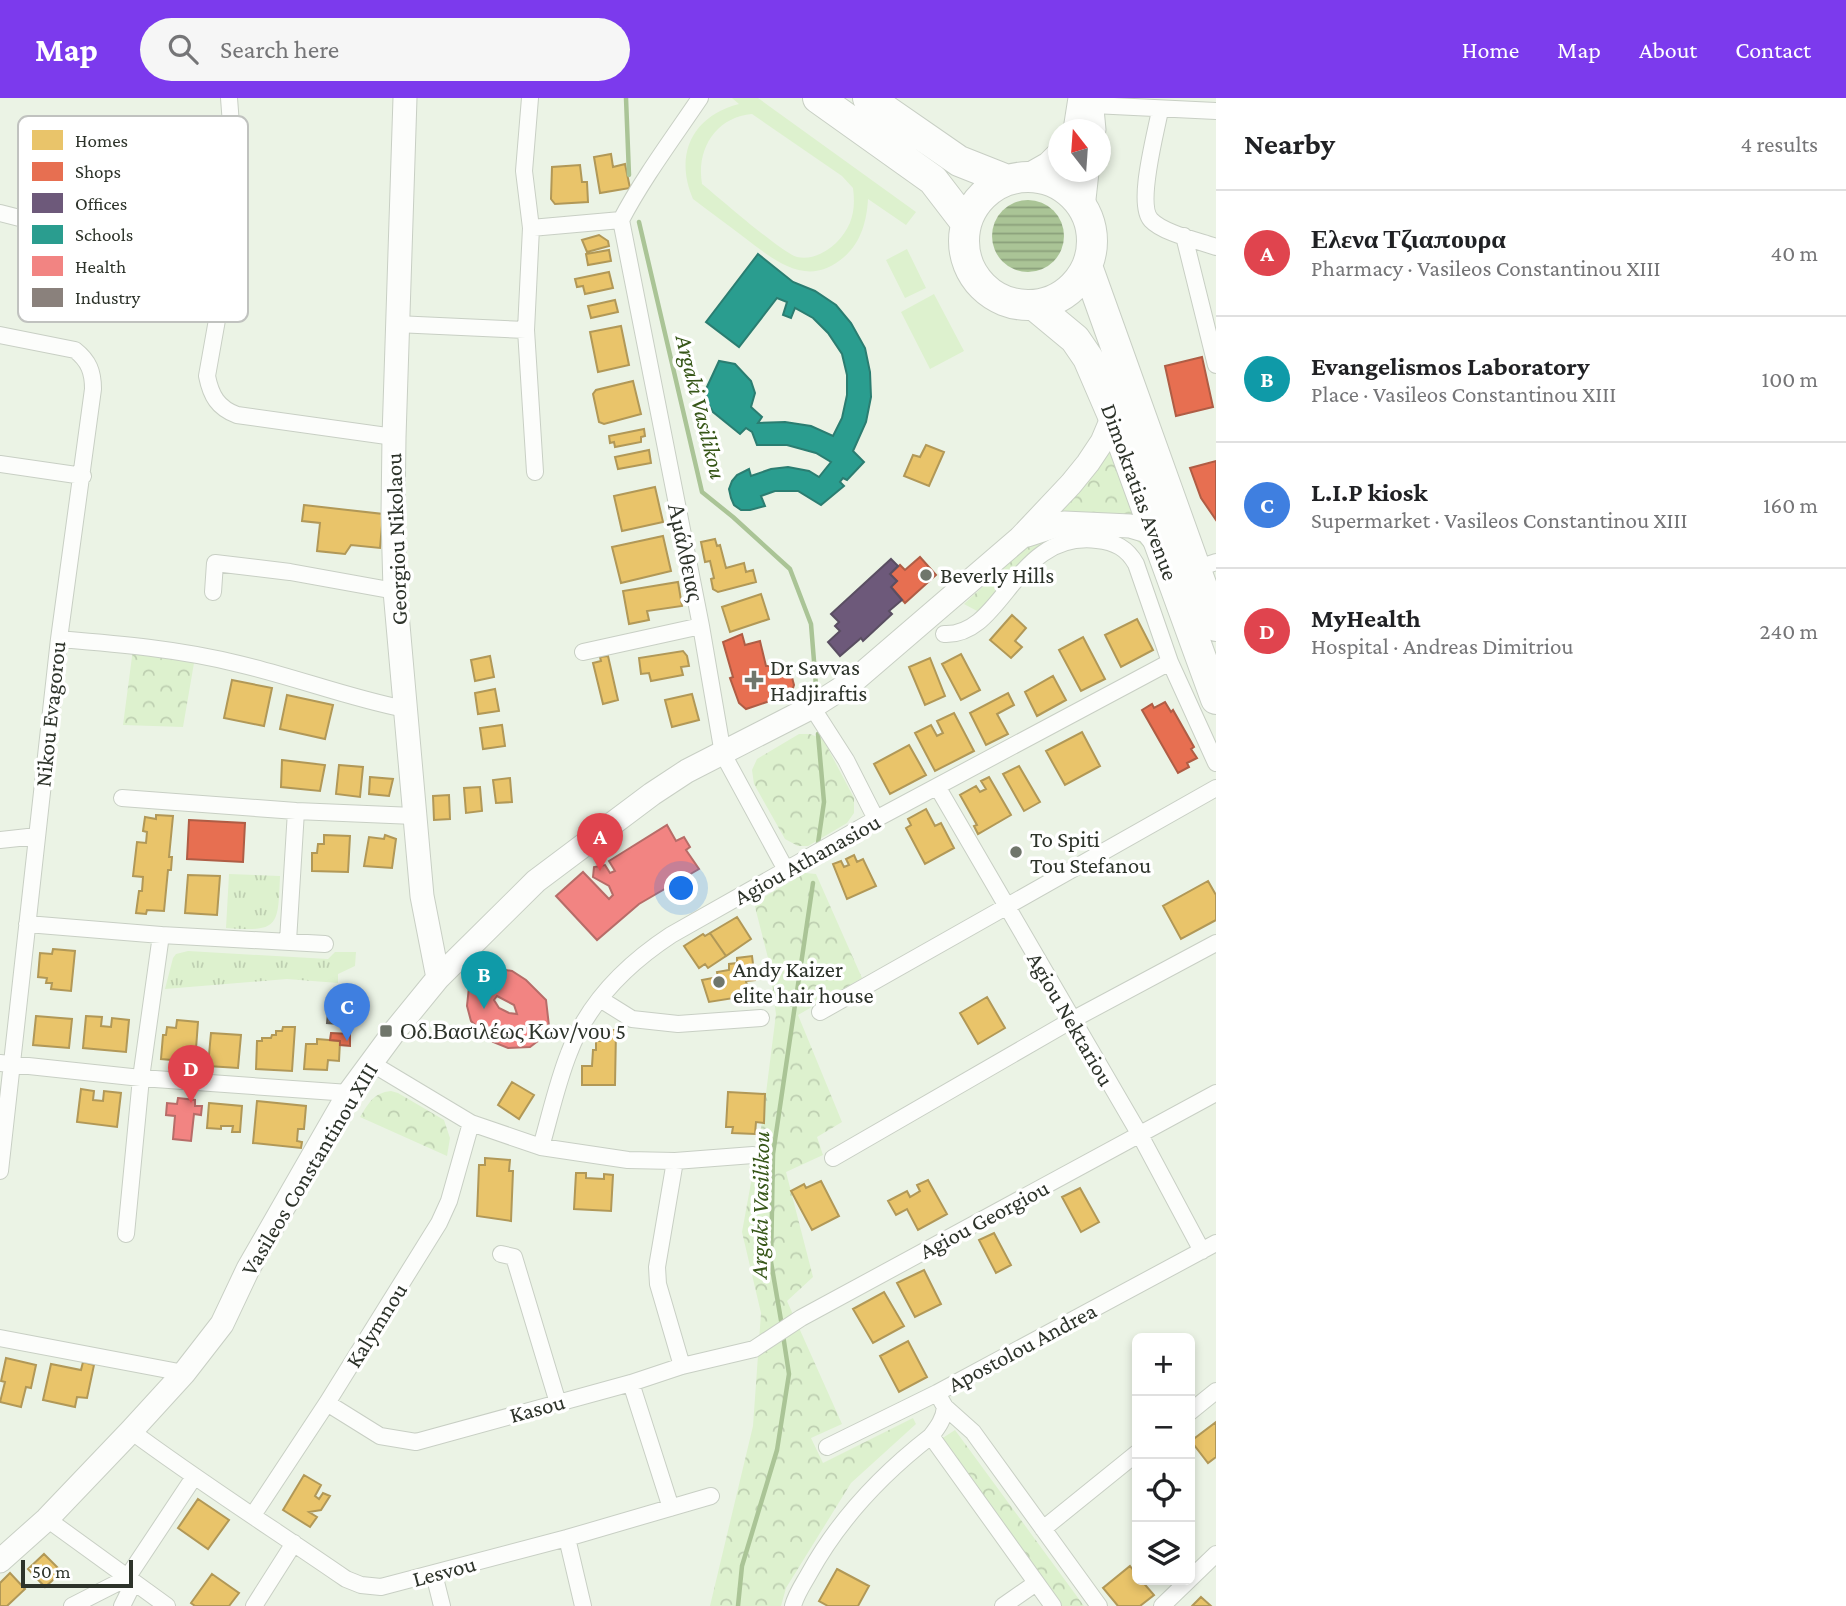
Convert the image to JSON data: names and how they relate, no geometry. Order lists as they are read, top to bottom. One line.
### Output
{"streets":{"highway":["Dimokratias Avenue"],"street":["Georgiou Nikolaou","Αμάλθειας","Nikou Evagorou","Agiou Athanasiou","Agiou Nektariou","Vasileos Constantinou XIII","Agiou Georgiou","Kalymnou","Apostolou Andrea","Kasou","Lesvou"]},"crossings":[["Dimokratias Avenue","Vasileos Constantinou XIII"],["Georgiou Nikolaou","Vasileos Constantinou XIII"],["Αμάλθειας","Agiou Athanasiou"],["Αμάλθειας","Vasileos Constantinou XIII"],["Agiou Athanasiou","Agiou Nektariou"],["Agiou Nektariou","Agiou Georgiou"],["Agiou Nektariou","Apostolou Andrea"],["Vasileos Constantinou XIII","Lesvou"],["Agiou Georgiou","Kasou"],["Kalymnou","Kasou"],["Kalymnou","Lesvou"]],"water":["Argaki Vasilikou"],"places":{"other":["Beverly Hills","To Spiti Tou Stefanou","Andy Kaizer elite hair house"],"health":["Dr Savvas Hadjiraftis"],"transit":["Οδ.Βασιλέως Κων/νου 5"]},"legend":["Homes","Shops","Offices","Schools","Health","Industry"],"scale_bar":"50 m","north":"top","page":{"header":"Map","search":"Search here","nav":["Home","Map","About","Contact"],"heading":["Nearby","4 results"],"list":[{"mark":"A","name":"Ελενα Τζιαπουρα","note":"Pharmacy · Vasileos Constantinou XIII","value":"40 m"},{"mark":"B","name":"Evangelismos Laboratory","note":"Place · Vasileos Constantinou XIII","value":"100 m"},{"mark":"C","name":"L.I.P kiosk","note":"Supermarket · Vasileos Constantinou XIII","value":"160 m"},{"mark":"D","name":"MyHealth","note":"Hospital · Andreas Dimitriou","value":"240 m"}],"pins":["A","B","C","D"],"map_buttons":["+","−"],"scale":"50 m"}}
